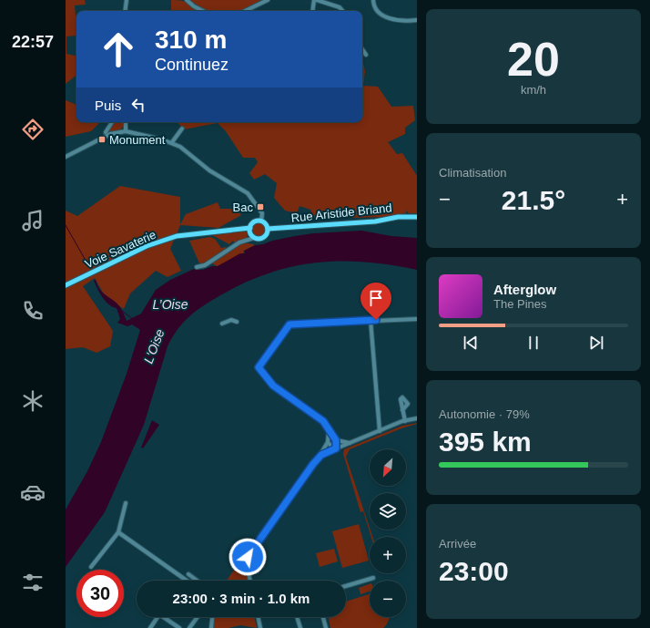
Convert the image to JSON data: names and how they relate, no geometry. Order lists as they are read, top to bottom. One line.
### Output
{"streets":{"main road":["Rue Aristide Briand","Voie Savaterie"]},"crossings":[["Rue Aristide Briand","Voie Savaterie"]],"water":["L’Oise","L'Oise"],"places":{"transit":["Monument","Bac"]},"north":"bottom left","page":{"tabs":"22:57","tile":[["20","km/h"],"Climatisation",["Autonomie · 79%","395 km"],["Arrivée","23:00"]],"turn":["310 m","Continuez"],"then":"Puis","heat":["−","21.5°","+"],"song":["Afterglow","The Pines"],"map_buttons":["+","−"],"limit":"30","trip":"23:00 · 3 min · 1.0 km"}}
